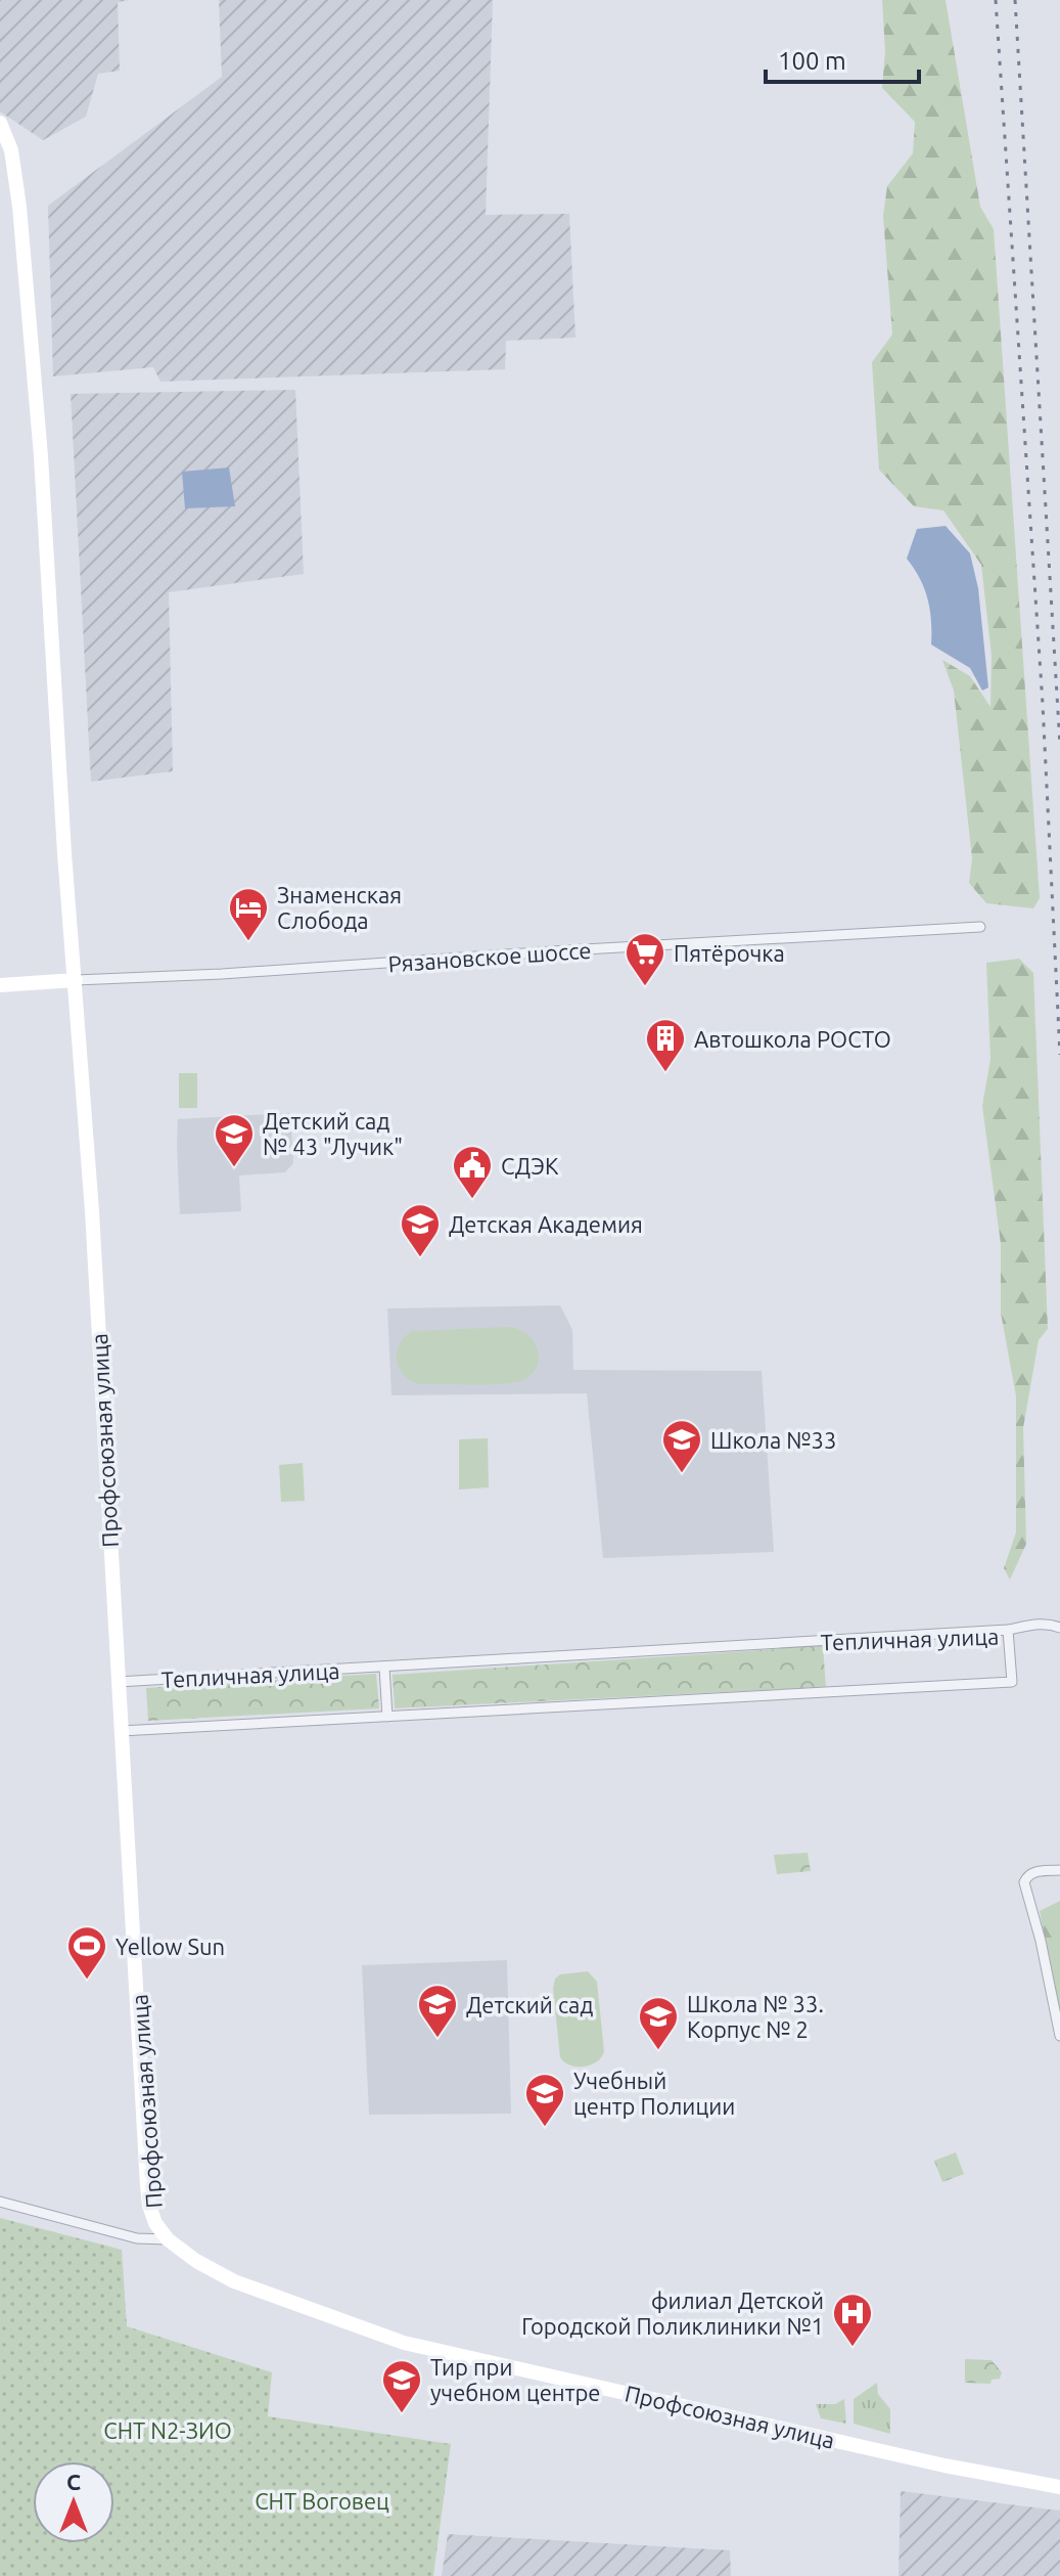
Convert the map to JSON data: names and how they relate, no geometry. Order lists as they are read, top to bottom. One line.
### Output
{"streets":{"main road":["Рязановское шоссе","Профсоюзная улица"],"street":["Тепличная улица"]},"crossings":[["Рязановское шоссе","Профсоюзная улица"],["Профсоюзная улица","Тепличная улица"]],"parks":["СНТ N2-ЗИО","СНТ Воговец"],"places":{"hotel":["Знаменская Слобода"],"supermarket":["Пятёрочка"],"building":["Автошкола РОСТО"],"school or university":["Детский сад № 43 \"Лучик\"","Детская Академия","Школа №33","Детский сад","Школа № 33. Корпус № 2","Учебный центр Полиции","Тир при учебном центре"],"public building":["СДЭК"],"sports":["Yellow Sun"],"hospital":["филиал Детской Городской Поликлиники №1"]},"scale_bar":"100 m","north":"top"}
